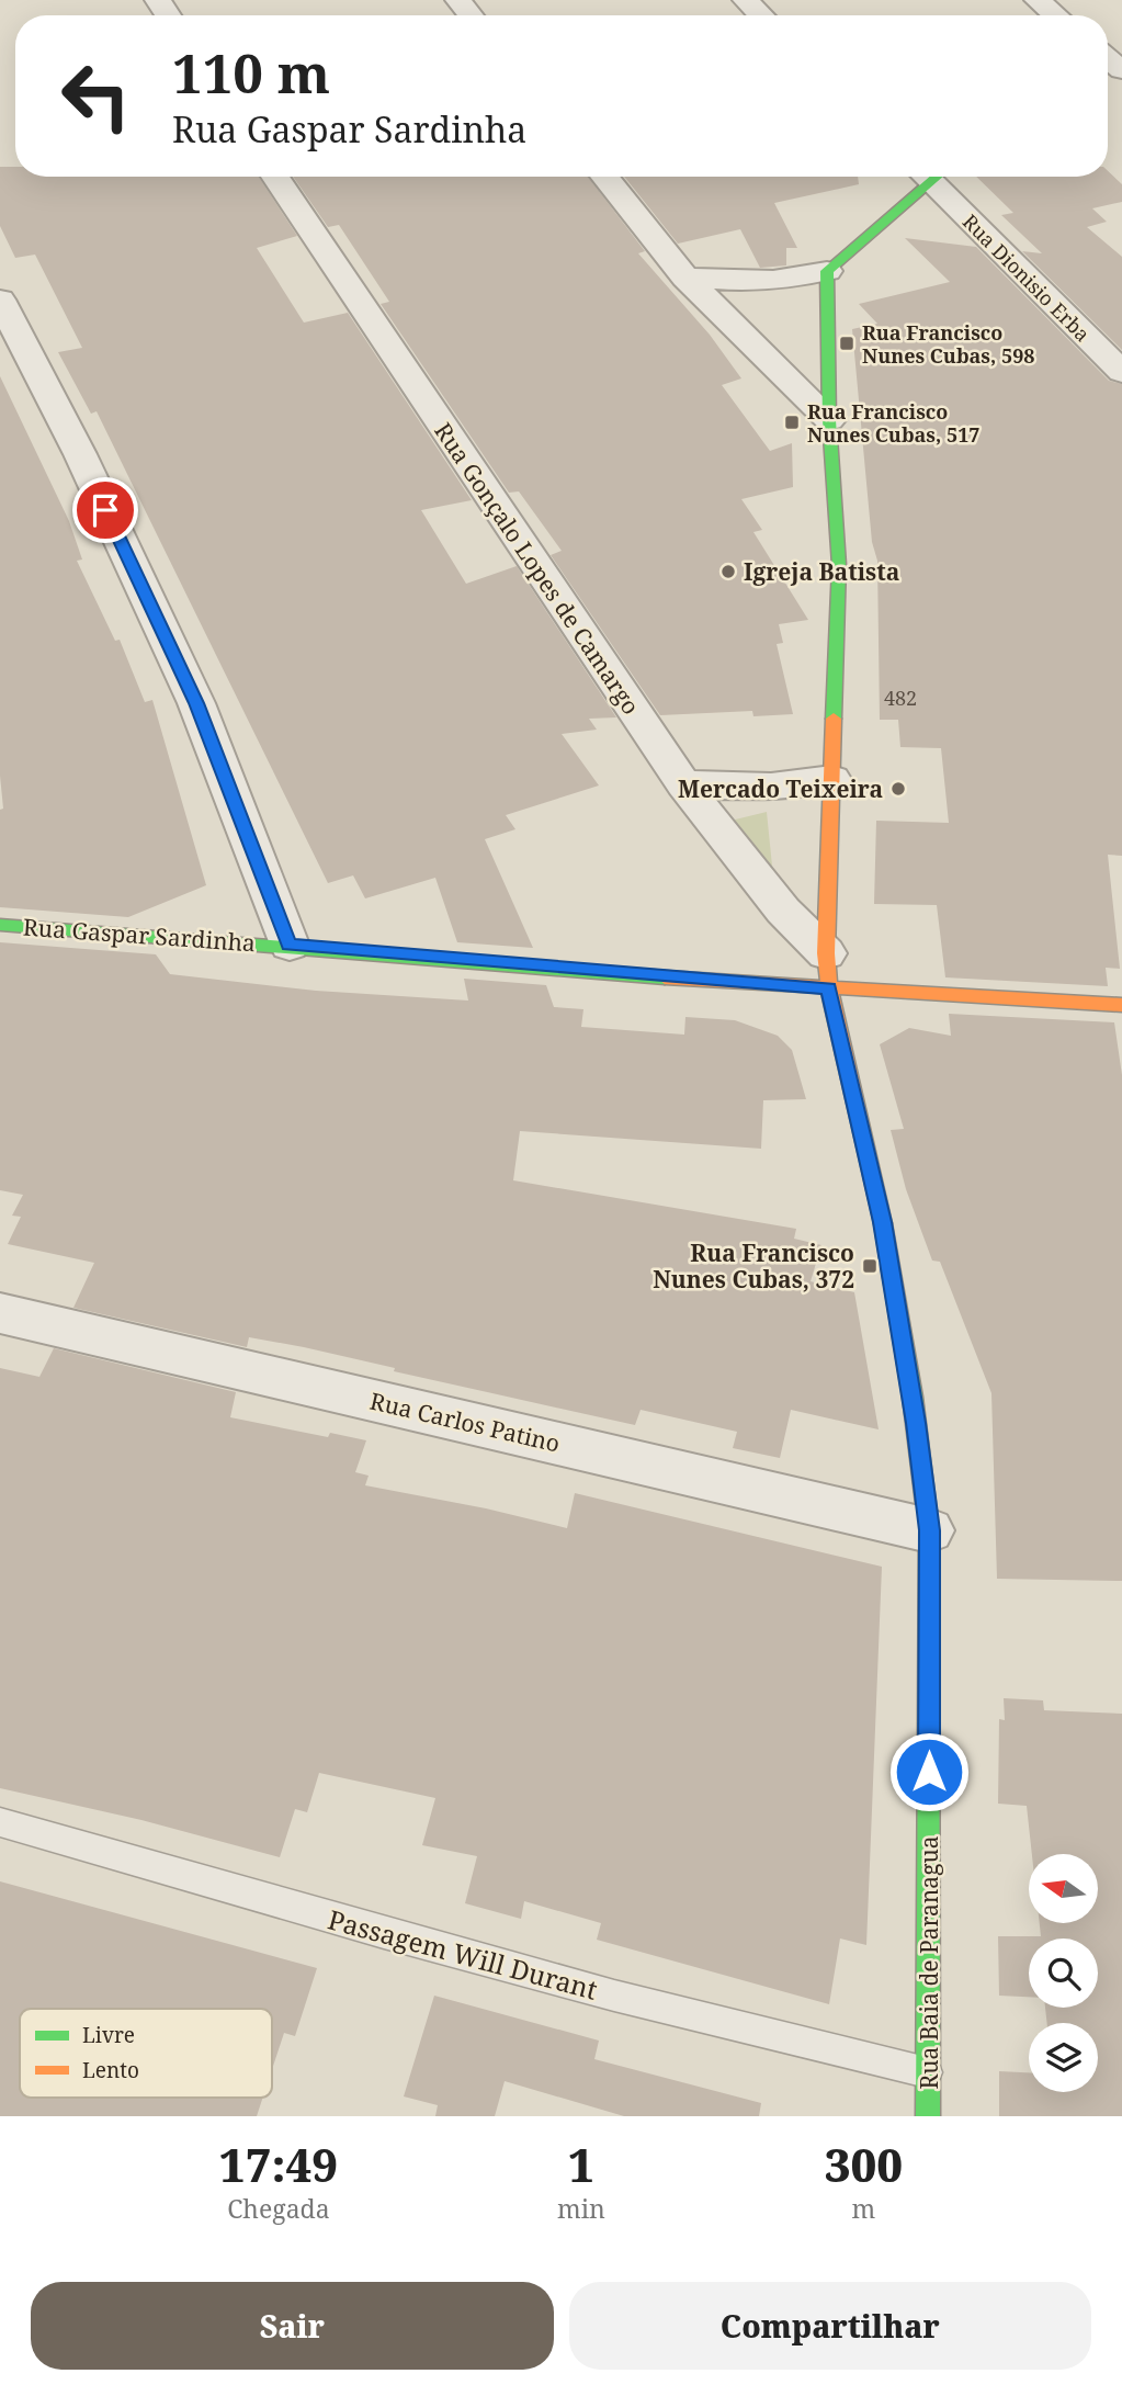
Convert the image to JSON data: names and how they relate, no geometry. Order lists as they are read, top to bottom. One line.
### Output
{"streets":{"street":["Rua Dionisio Erba","Rua Gonçalo Lopes de Camargo","Rua Gaspar Sardinha","Rua Carlos Patino","Rua Baia de Paranagua"],"lane":["Passagem Will Durant"]},"crossings":[["Rua Gonçalo Lopes de Camargo","Rua Baia de Paranagua"],["Rua Gaspar Sardinha","Rua Baia de Paranagua"],["Rua Carlos Patino","Rua Baia de Paranagua"],["Passagem Will Durant","Rua Baia de Paranagua"]],"places":{"transit":["Rua Francisco Nunes Cubas, 598","Rua Francisco Nunes Cubas, 517","Rua Francisco Nunes Cubas, 372"],"other":["Igreja Batista","Mercado Teixeira"]},"house_numbers":["482"],"legend":["Livre","Lento"],"north":"left","page":{"turn":["110 m","Rua Gaspar Sardinha"],"eta":["17:49","Chegada","1","min","300","m"],"buttons":["Sair","Compartilhar"]}}
